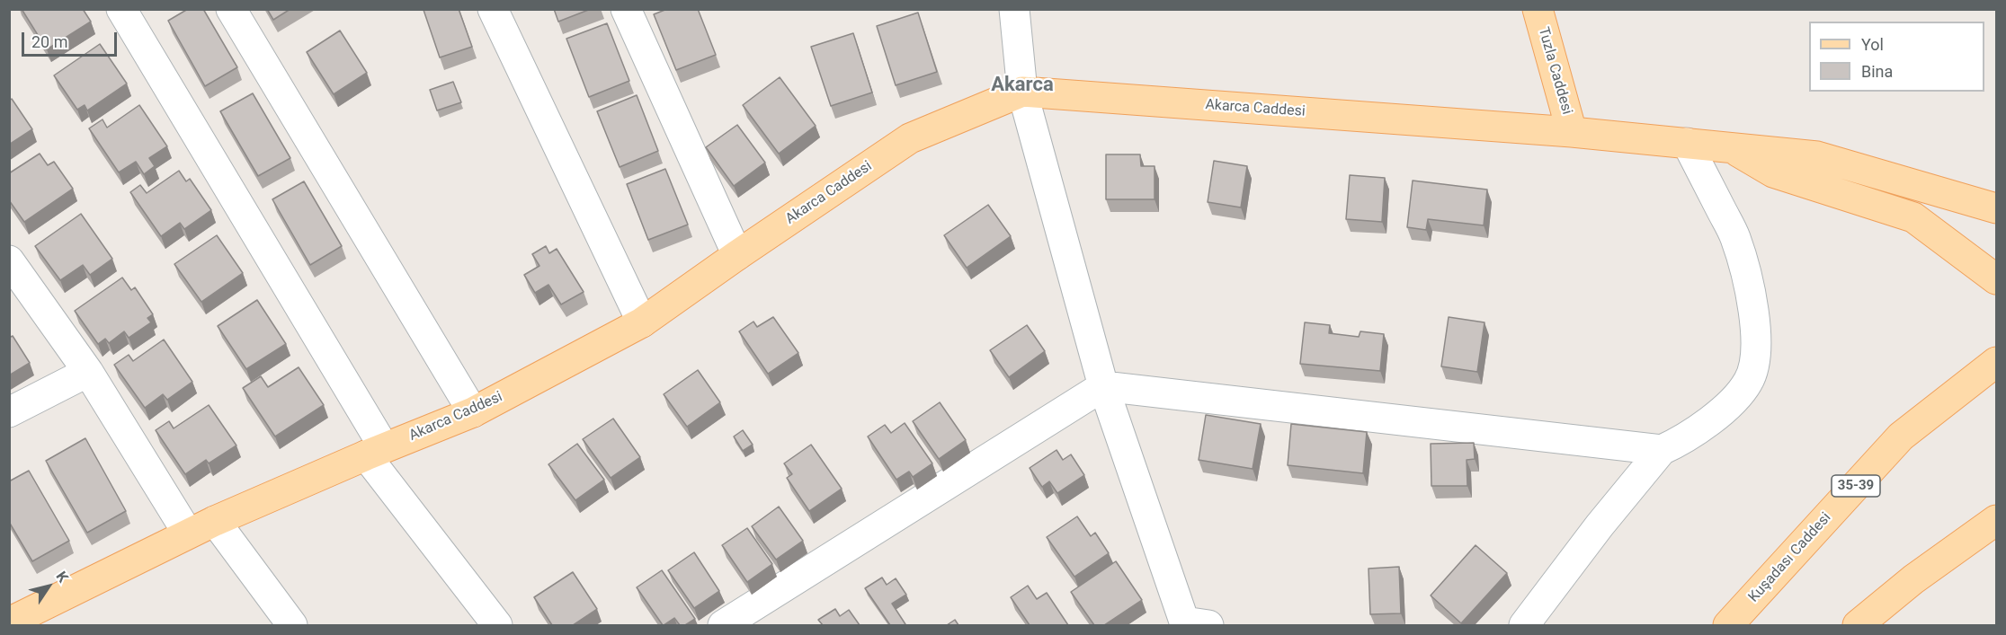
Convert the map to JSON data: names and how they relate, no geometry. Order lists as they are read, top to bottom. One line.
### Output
{"streets":{"main road":["Tuzla Caddesi","Akarca Caddesi","35-39","Kuşadası Caddesi"]},"crossings":[["Tuzla Caddesi","Akarca Caddesi"]],"districts":["Akarca"],"legend":["Yol","Bina"],"scale_bar":"20 m","north":"top right"}
